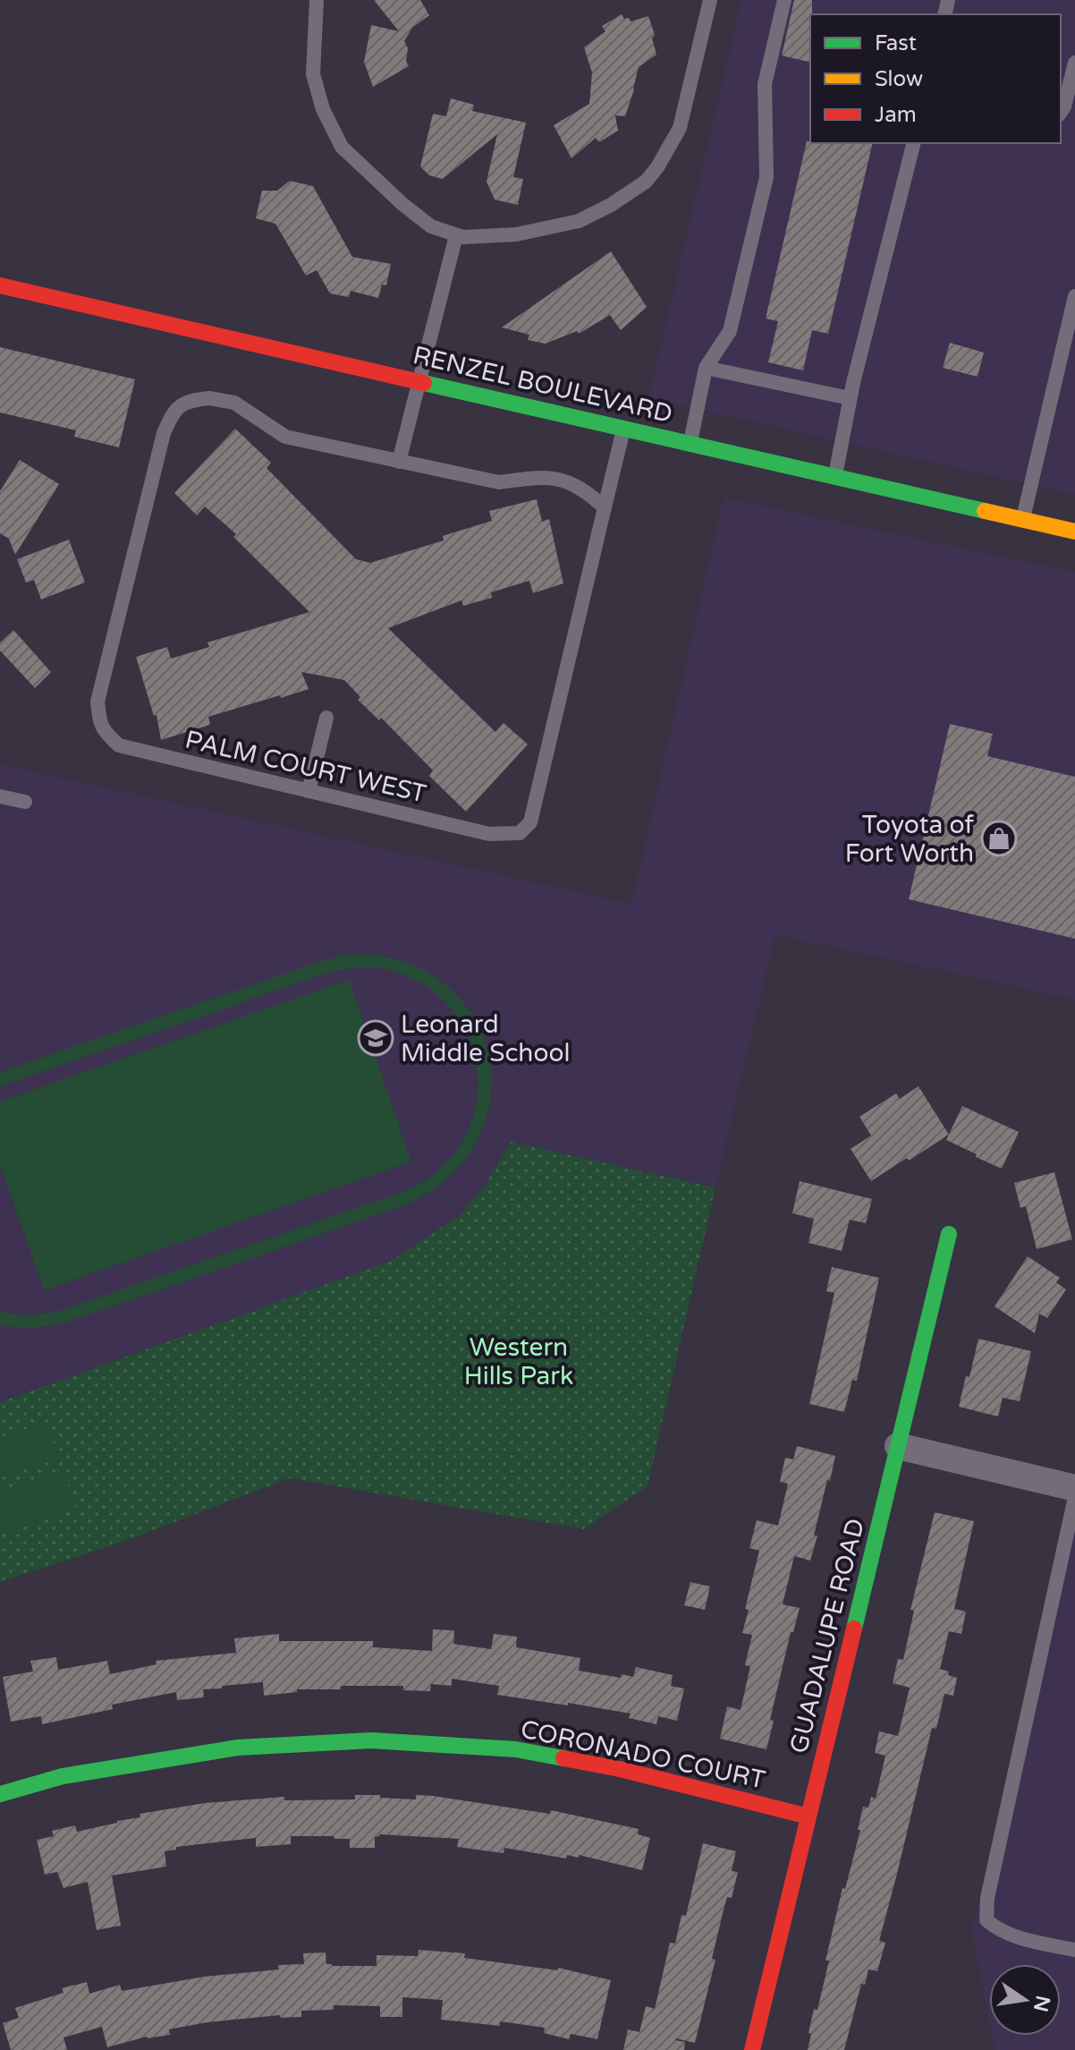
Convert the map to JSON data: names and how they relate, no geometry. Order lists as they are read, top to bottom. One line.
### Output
{"streets":{"street":["RENZEL BOULEVARD","GUADALUPE ROAD","CORONADO COURT"],"lane":["PALM COURT WEST"]},"crossings":[["GUADALUPE ROAD","CORONADO COURT"]],"parks":["Western Hills Park"],"places":{"shop":["Toyota of Fort Worth"],"school or university":["Leonard Middle School"]},"legend":["Fast","Slow","Jam"],"north":"right"}
